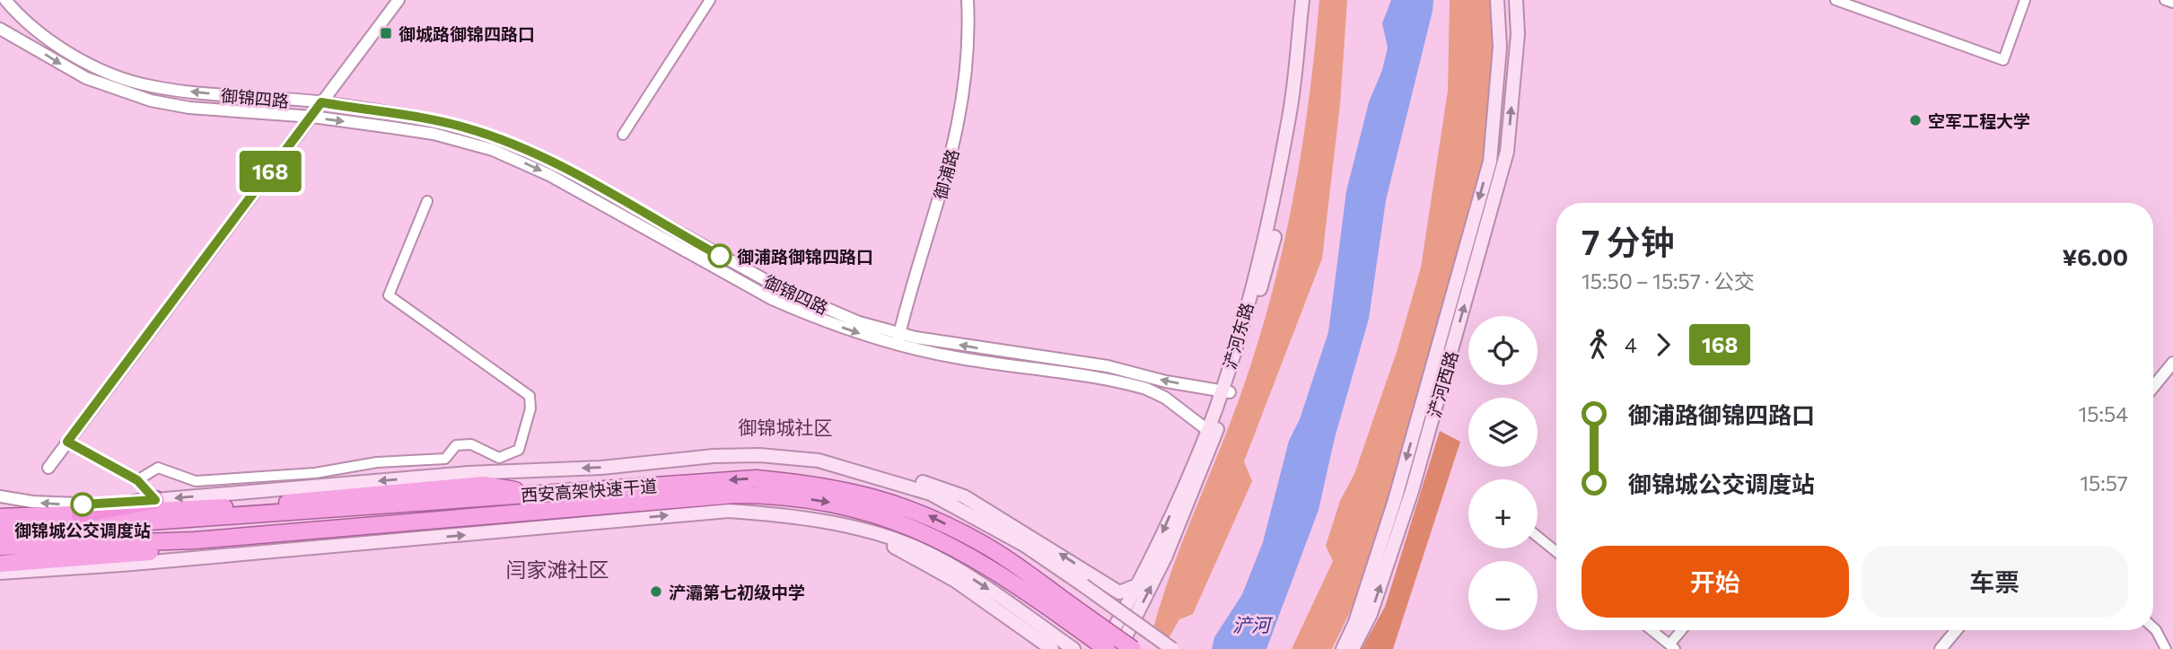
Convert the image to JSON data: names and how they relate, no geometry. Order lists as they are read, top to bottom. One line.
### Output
{"streets":{"highway":["西安高架快速干道"],"main road":["浐河东路","浐河西路"],"street":["御锦四路","御浦路"]},"crossings":[["御锦四路","御浦路"],["御锦四路","浐河东路"],["浐河东路","西安高架快速干道"]],"districts":["御锦城社区","闫家滩社区"],"water":["浐河"],"places":{"transit":["御城路御锦四路口"],"other":["空军工程大学","御浦路御锦四路口","御锦城公交调度站","浐灞第七初级中学"]},"lines":["bus line 168"],"page":{"on_map":"168","heading":["7 分钟","15:50 – 15:57 · 公交","¥6.00"],"legs":["4","168"],"map_buttons":["+","−"],"list":[{"name":"御浦路御锦四路口","value":"15:54"},{"name":"御锦城公交调度站","value":"15:57"}],"buttons":["开始","车票"]}}
